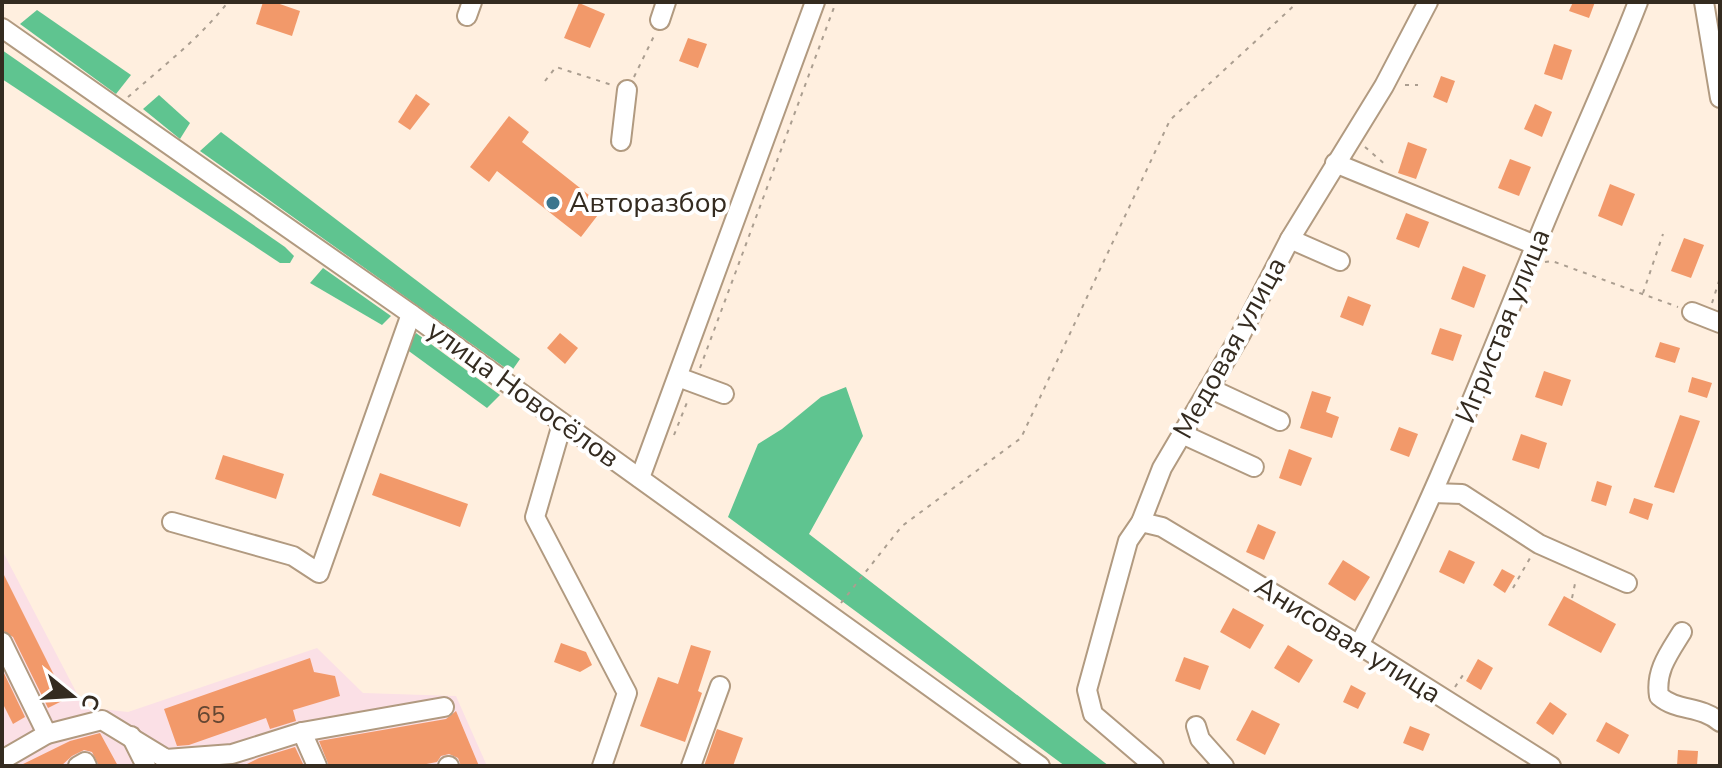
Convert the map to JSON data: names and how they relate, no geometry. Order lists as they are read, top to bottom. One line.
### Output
{"streets":{"street":["Игристая улица","Медовая улица","улица Новосёлов","Анисовая улица"]},"crossings":[["Игристая улица","Анисовая улица"],["Медовая улица","Анисовая улица"]],"places":["Авторазбор"],"house_numbers":["65"],"north":"right"}
